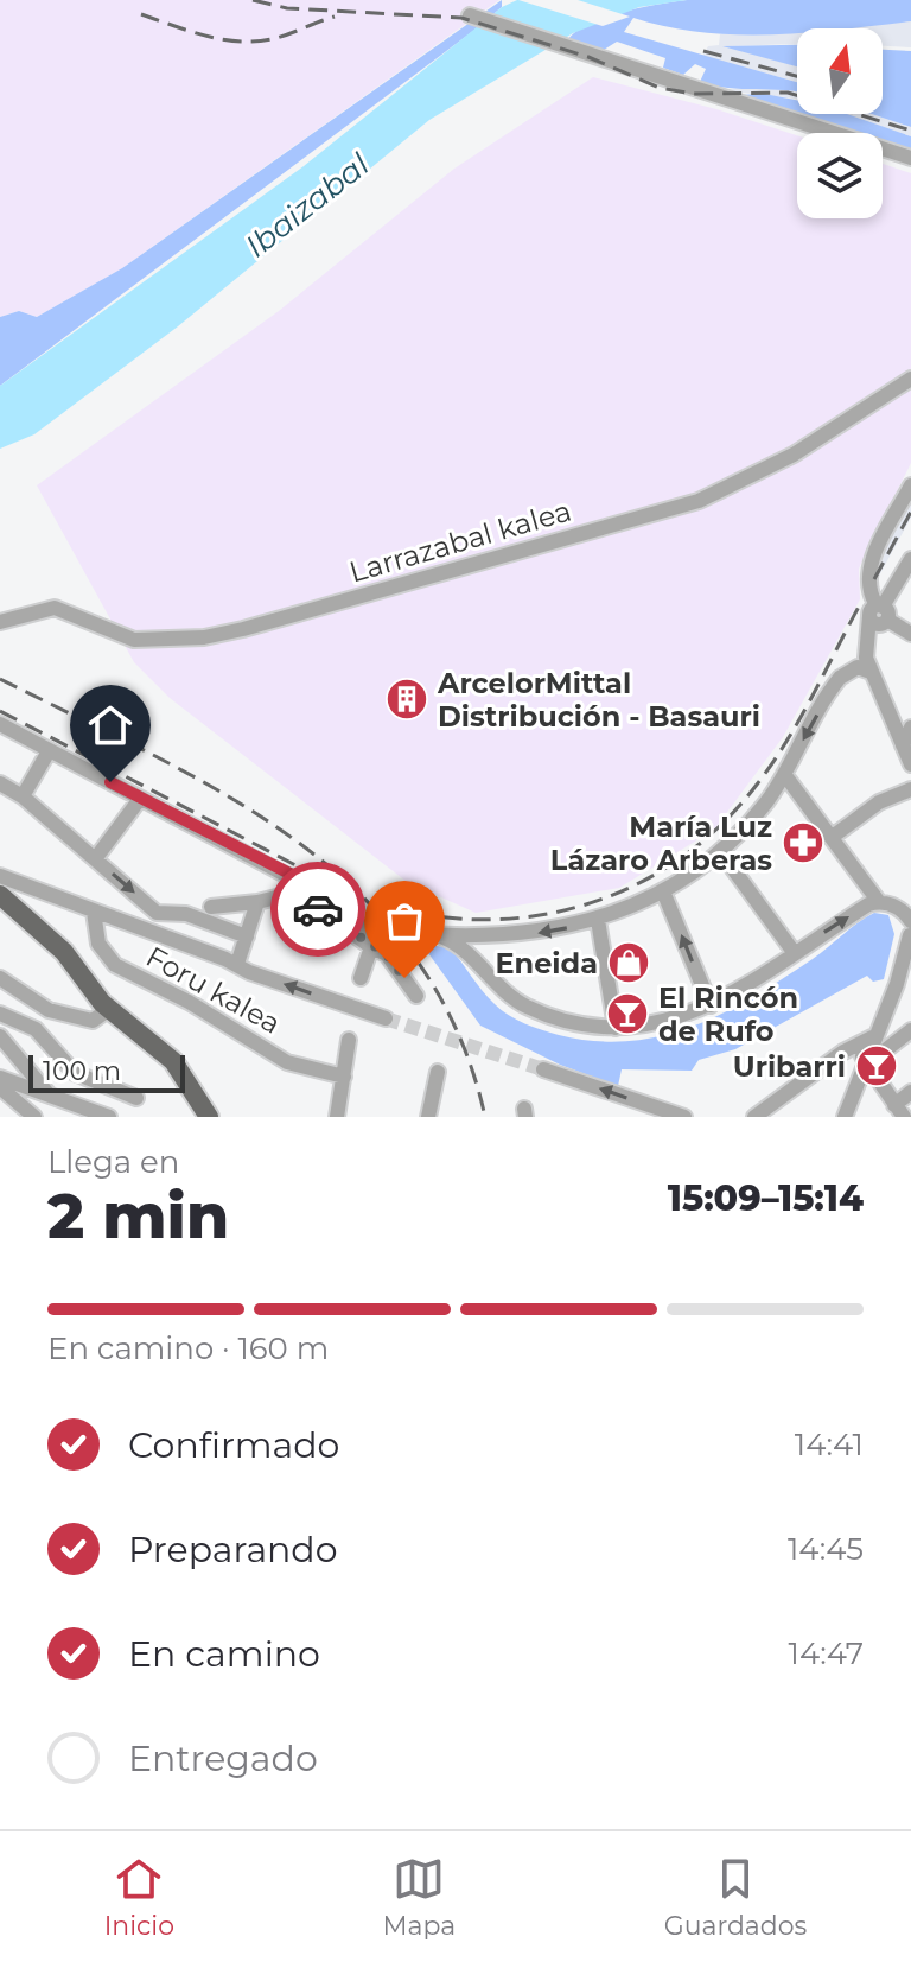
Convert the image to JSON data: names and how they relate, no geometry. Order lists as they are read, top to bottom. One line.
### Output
{"streets":{"street":["Larrazabal kalea","Foru kalea"]},"water":["Ibaizabal"],"places":{"building":["ArcelorMittal Distribución - Basauri"],"pharmacy":["María Luz Lázaro Arberas"],"shop":["Eneida"],"bar":["El Rincón de Rufo","Uribarri"]},"scale_bar":"100 m","north":"top","page":{"scale":"100 m","heading":["2 min","Llega en","15:09–15:14"],"bar":"En camino · 160 m","list":[["Confirmado","14:41"],["Preparando","14:45"],["En camino","14:47"],"Entregado"],"tabs":["Inicio","Mapa","Guardados"]}}
